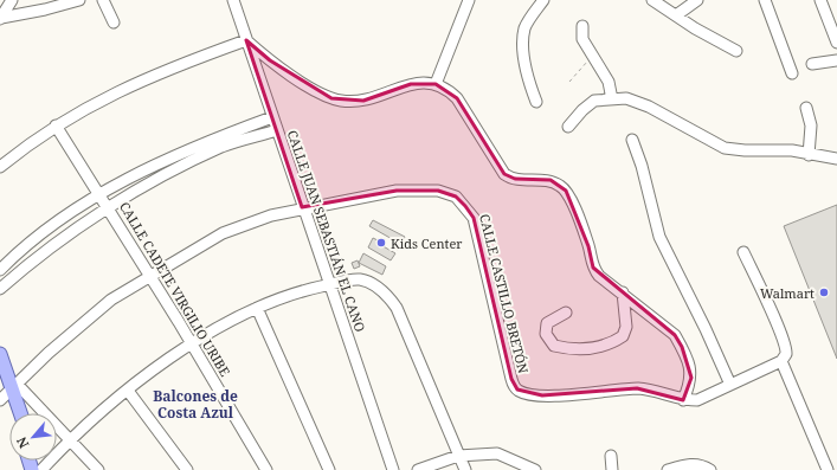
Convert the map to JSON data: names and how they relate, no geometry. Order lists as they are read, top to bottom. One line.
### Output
{"streets":{"street":["CALLE JUAN SEBASTIÁN EL CANO","CALLE CADETE VIRGILIO URIBE","CALLE CASTILLO BRETÓN"]},"crossings":[["CALLE JUAN SEBASTIÁN EL CANO","CALLE CASTILLO BRETÓN"],["CALLE CADETE VIRGILIO URIBE","CALLE CASTILLO BRETÓN"]],"districts":["Balcones de Costa Azul"],"places":["Kids Center","Walmart"],"north":"bottom left"}
